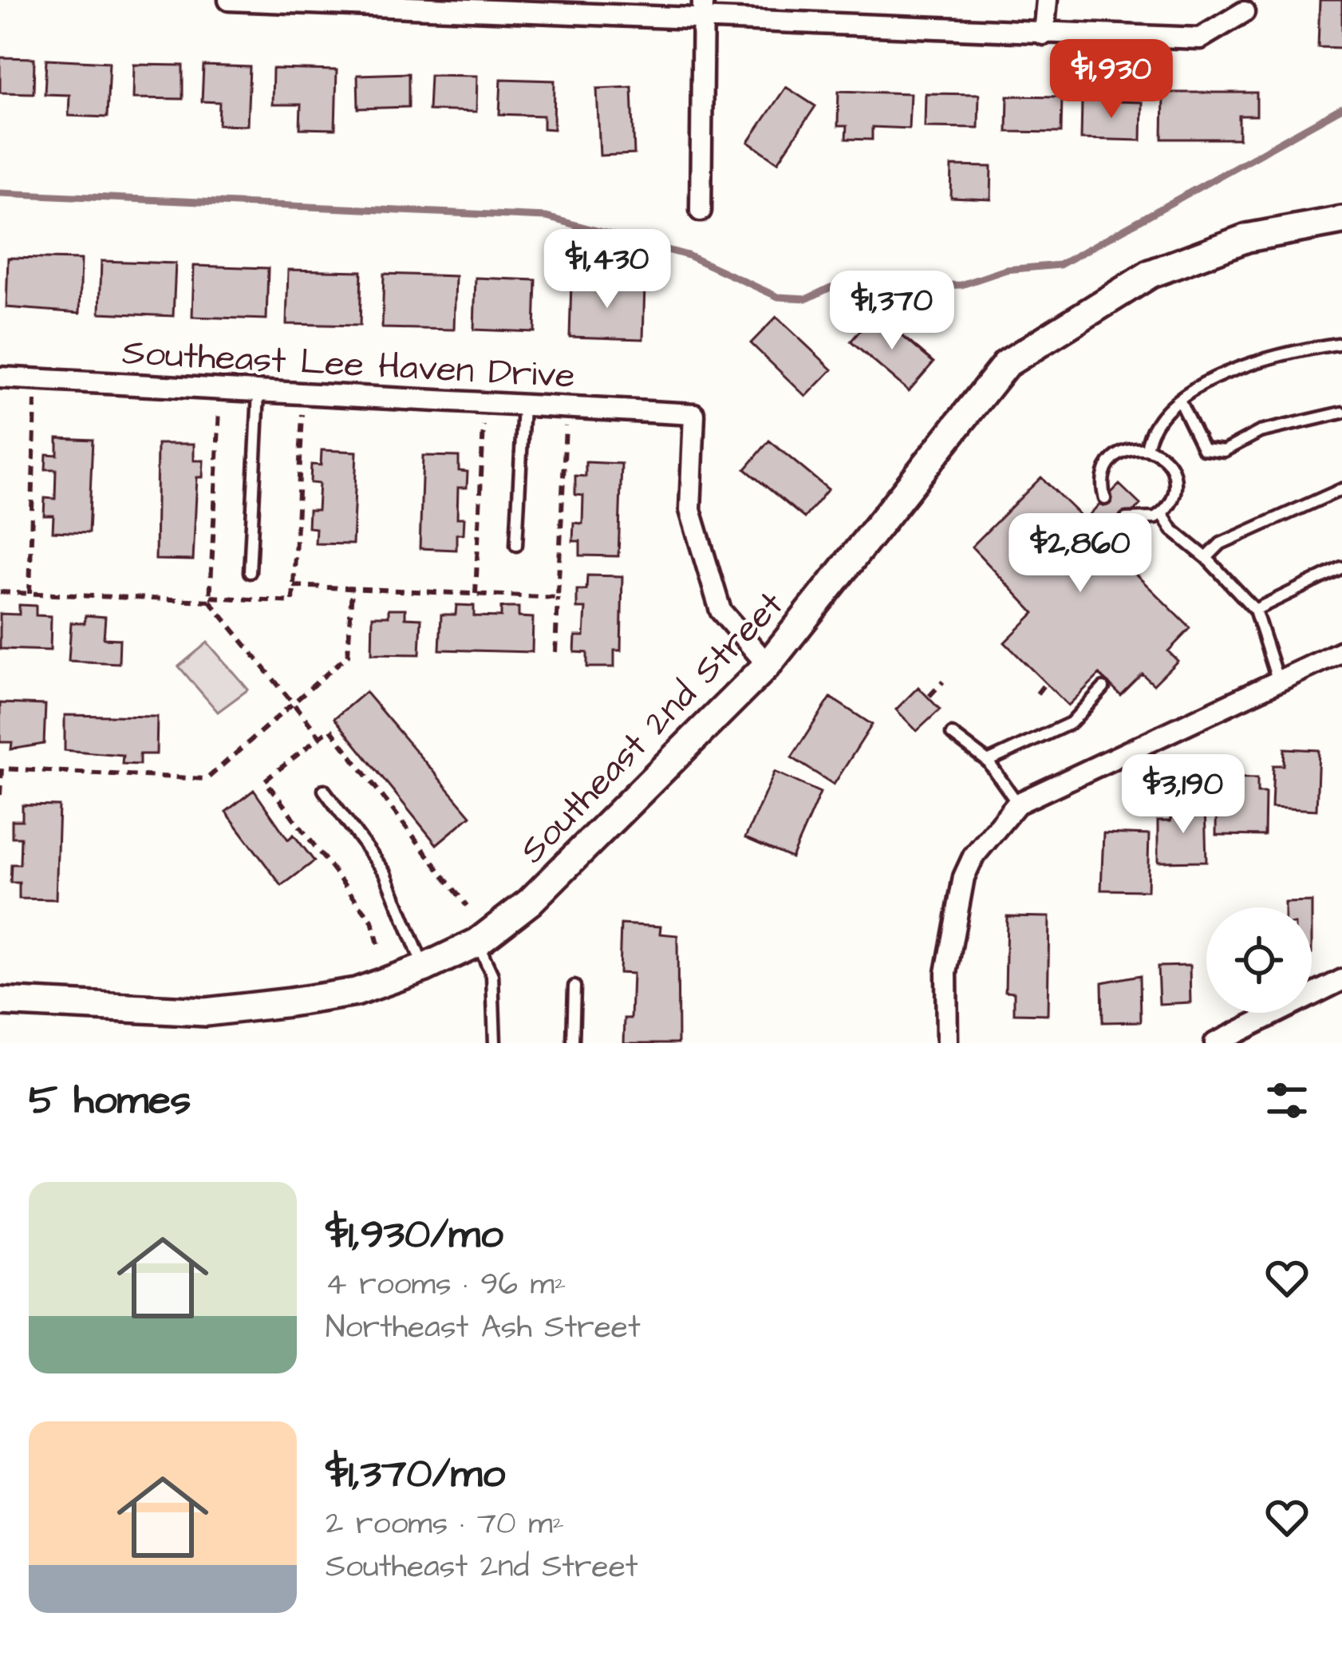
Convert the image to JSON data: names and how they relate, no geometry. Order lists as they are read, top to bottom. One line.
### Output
{"streets":{"street":["Southeast Lee Haven Drive","Southeast 2nd Street"]},"crossings":[["Southeast Lee Haven Drive","Southeast 2nd Street"]],"page":{"price":["$1,930","$1,430","$1,370","$2,860","$3,190"],"heading":"5 homes","list":[{"name":"$1,930/mo","note":"4 rooms · 96 m² · Northeast Ash Street"},{"name":"$1,370/mo","note":"2 rooms · 70 m² · Southeast 2nd Street"}]}}
